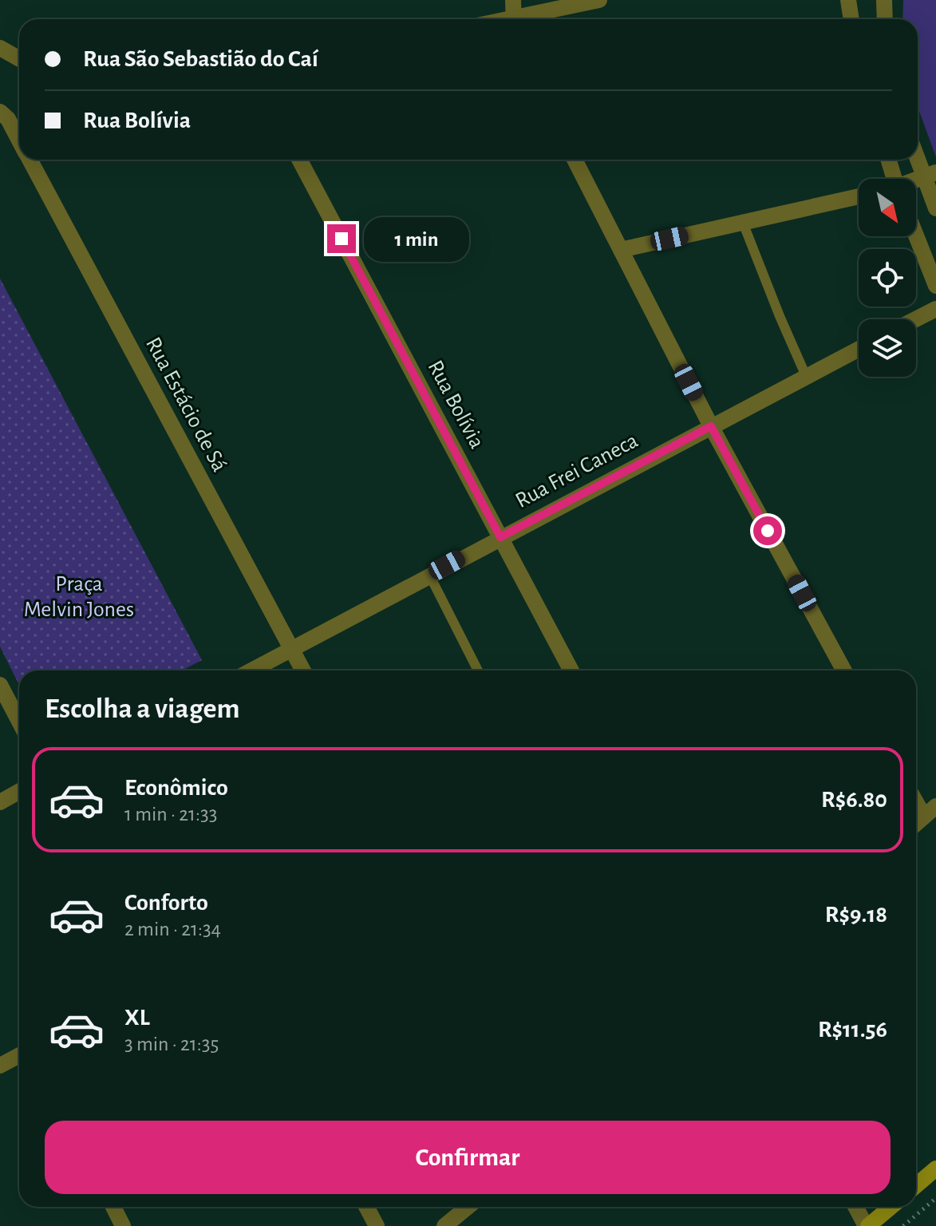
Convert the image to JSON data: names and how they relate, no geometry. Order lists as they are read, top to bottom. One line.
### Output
{"streets":{"street":["Rua Estácio de Sá","Rua Bolívia","Rua Frei Caneca"]},"crossings":[["Rua Estácio de Sá","Rua Frei Caneca"],["Rua Bolívia","Rua Frei Caneca"]],"parks":["Praça Melvin Jones"],"north":"bottom right","page":{"banner":["Rua São Sebastião do Caí","Rua Bolívia"],"bubble":"1 min","heading":"Escolha a viagem","list":[{"name":"Econômico","note":"1 min · 21:33","value":"R$6.80"},{"name":"Conforto","note":"2 min · 21:34","value":"R$9.18"},{"name":"XL","note":"3 min · 21:35","value":"R$11.56"}],"buttons":"Confirmar"}}
